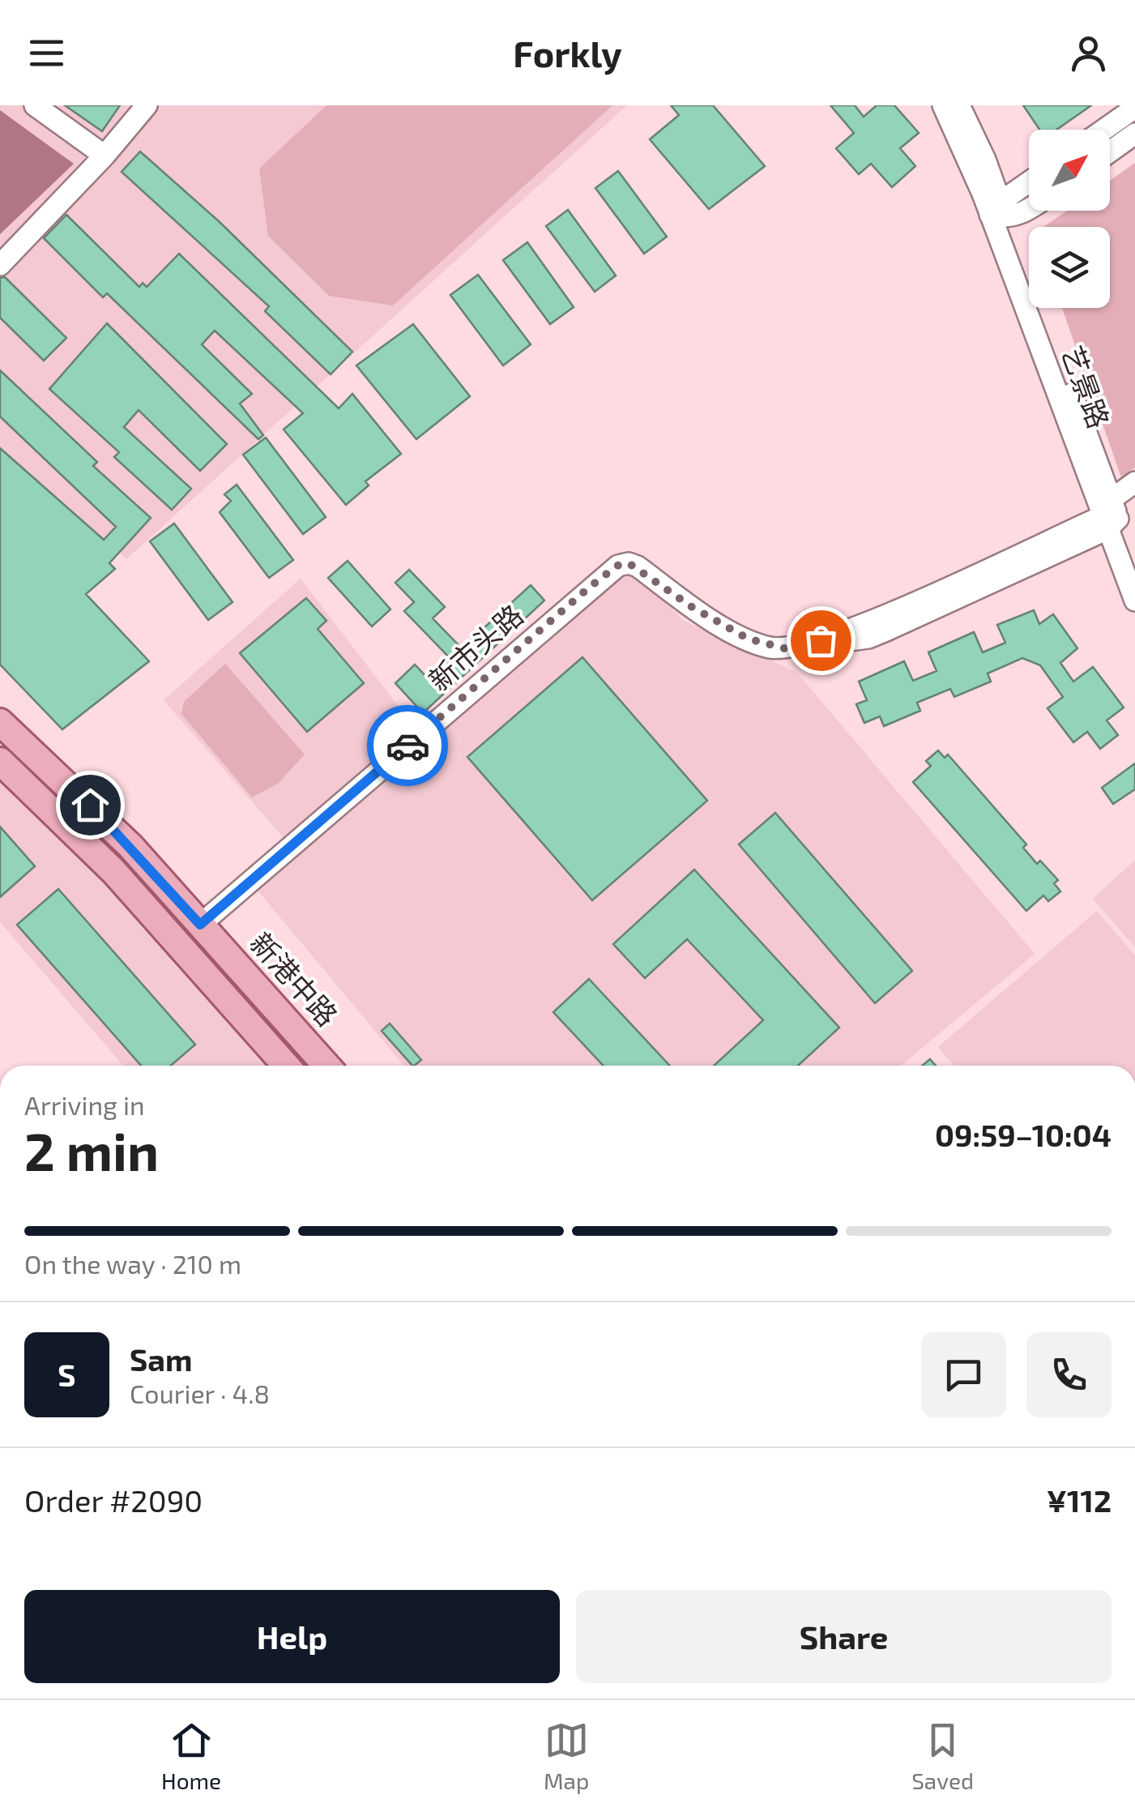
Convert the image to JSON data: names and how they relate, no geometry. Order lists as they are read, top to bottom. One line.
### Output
{"streets":{"main road":["新港中路"],"street":["艺景路","新市头路"]},"crossings":[["艺景路","新市头路"],["新市头路","新港中路"]],"north":"top right","page":{"header":"Forkly","heading":["2 min","Arriving in","09:59–10:04"],"panel":["Sam","Courier · 4.8","Order #2090","¥112"],"bar":"On the way · 210 m","round":"S","buttons":["Help","Share"],"tabs":["Home","Map","Saved"]}}
